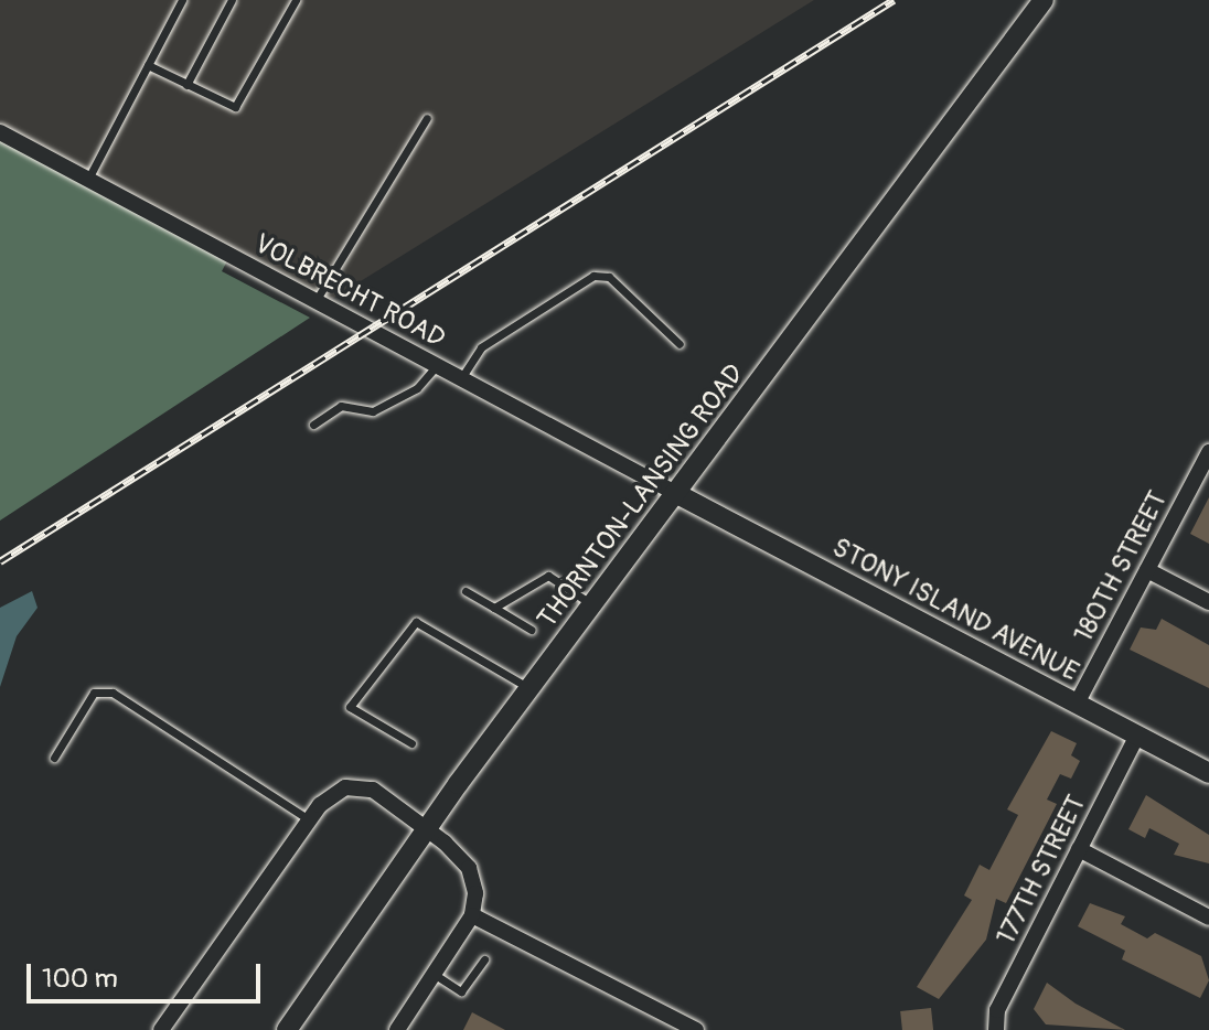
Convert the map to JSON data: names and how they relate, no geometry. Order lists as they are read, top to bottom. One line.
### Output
{"streets":{"street":["VOLBRECHT ROAD","THORNTON-LANSING ROAD","180TH STREET","STONY ISLAND AVENUE","177TH STREET"]},"crossings":[["VOLBRECHT ROAD","THORNTON-LANSING ROAD"],["VOLBRECHT ROAD","STONY ISLAND AVENUE"],["THORNTON-LANSING ROAD","STONY ISLAND AVENUE"],["180TH STREET","STONY ISLAND AVENUE"],["STONY ISLAND AVENUE","177TH STREET"]],"scale_bar":"100 m"}
